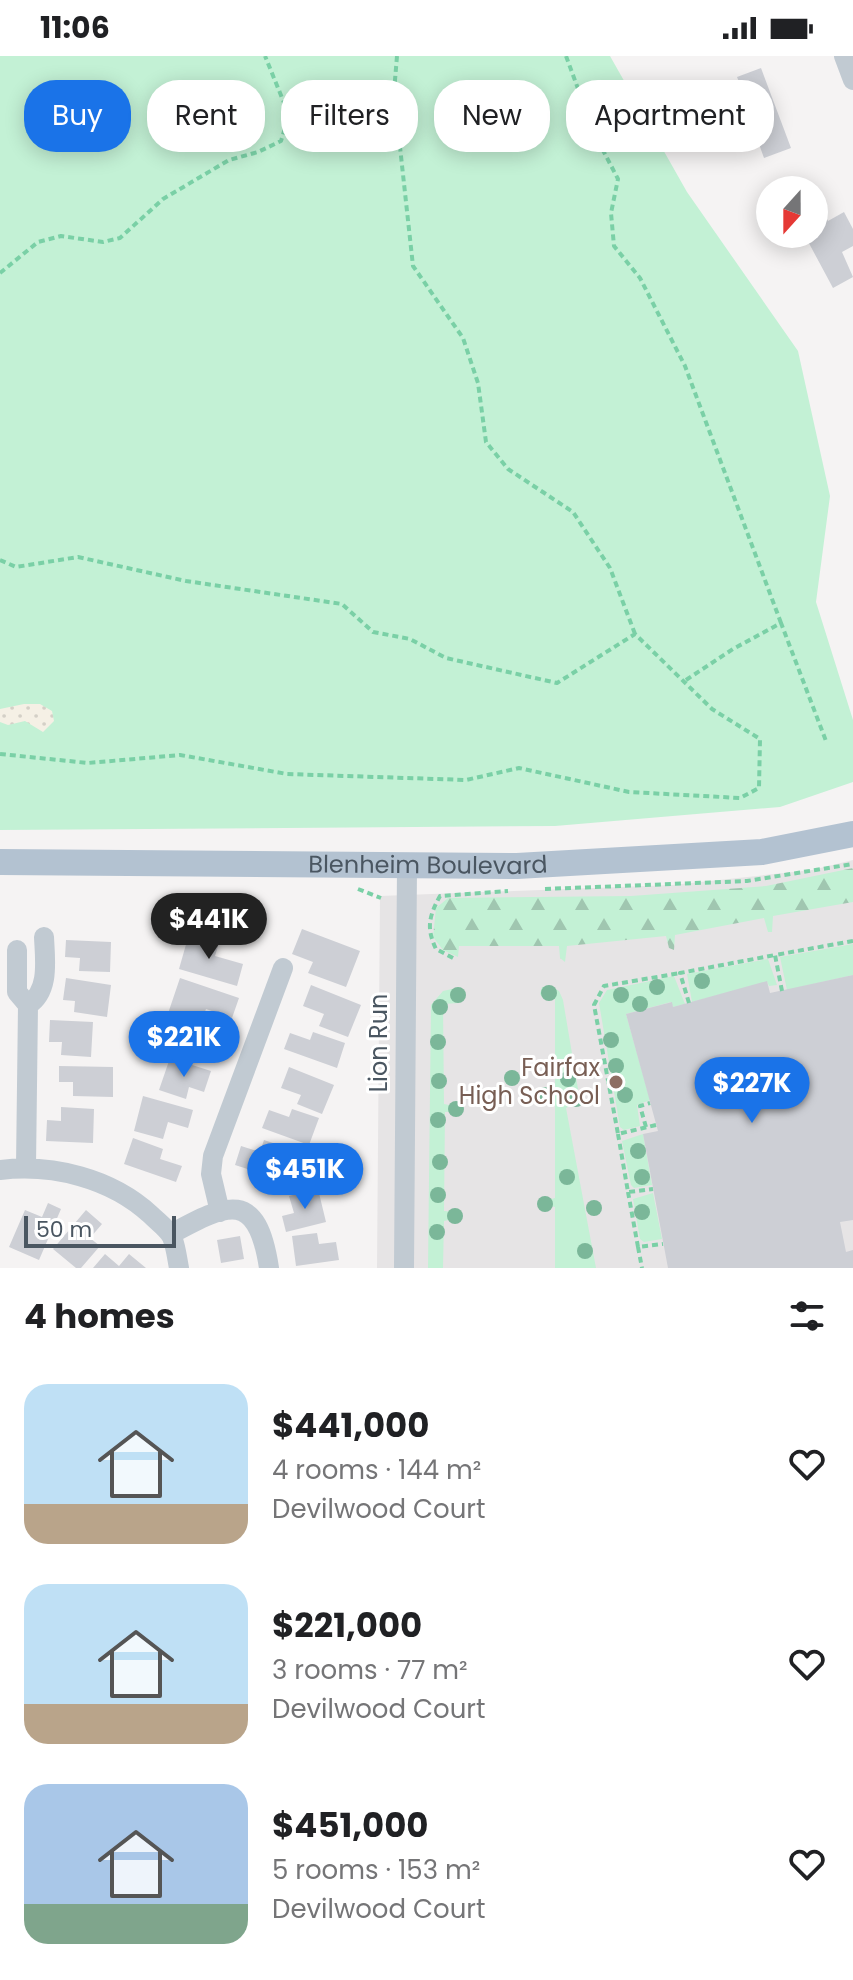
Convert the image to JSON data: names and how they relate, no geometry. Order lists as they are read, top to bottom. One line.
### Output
{"streets":{"main road":["Blenheim Boulevard"],"street":["Lion Run"]},"crossings":[["Blenheim Boulevard","Lion Run"]],"places":["Fairfax High School"],"scale_bar":"50 m","north":"bottom","page":{"status":"11:06","chip":["Buy","Rent","Filters","New","Apartment"],"price":["$441K","$221K","$227K","$451K"],"scale":"50 m","heading":"4 homes","list":[{"name":"$441,000","note":"4 rooms · 144 m² · Devilwood Court"},{"name":"$221,000","note":"3 rooms · 77 m² · Devilwood Court"},{"name":"$451,000","note":"5 rooms · 153 m² · Devilwood Court"}]}}
